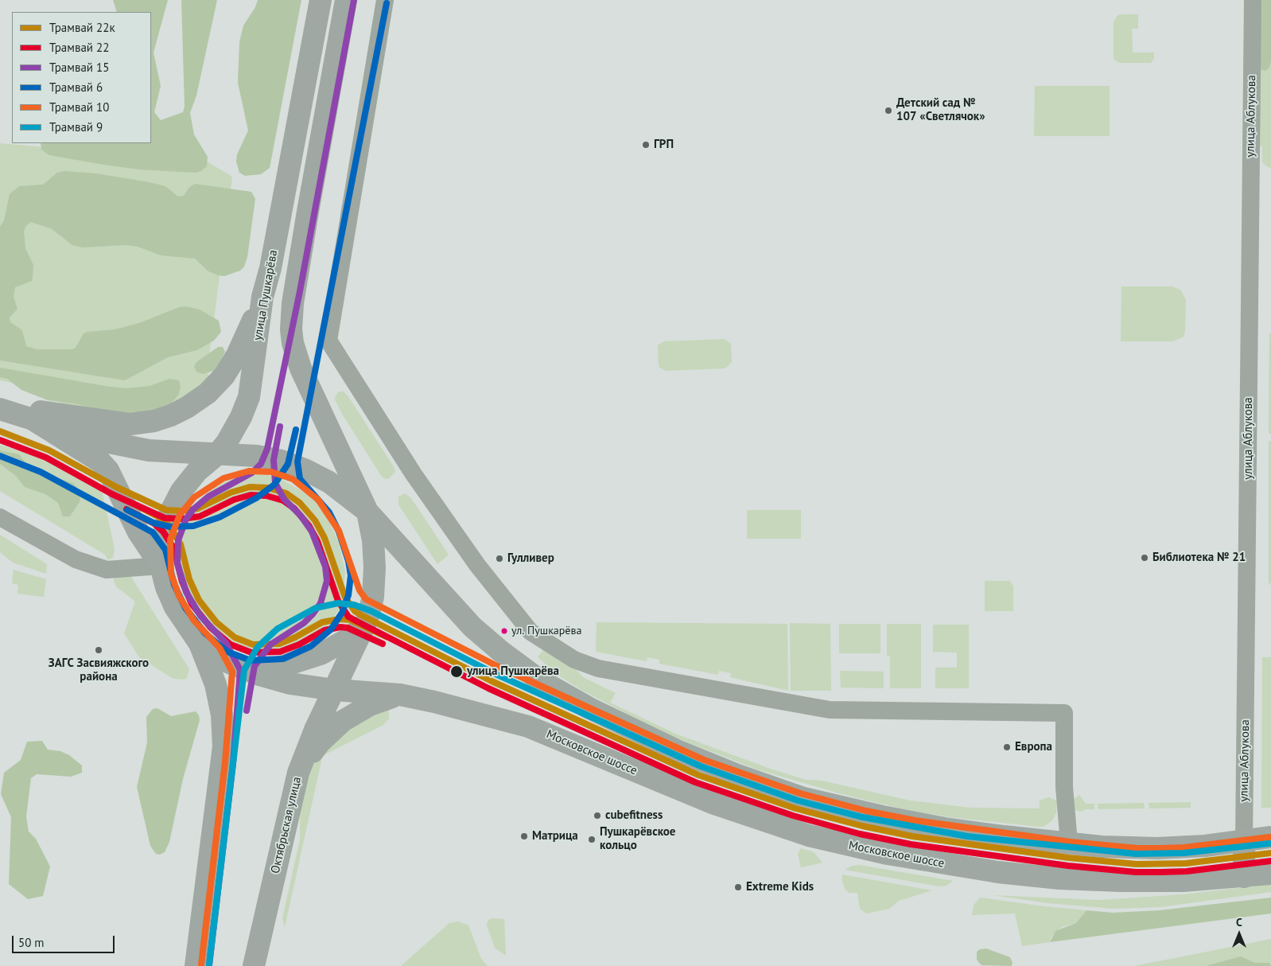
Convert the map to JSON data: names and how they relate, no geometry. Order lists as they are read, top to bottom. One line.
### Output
{"streets":{"main road":["улица Аблукова","улица Пушкарёва","Московское шоссе","Октябрьская улица"]},"crossings":[["улица Аблукова","Московское шоссе"],["улица Пушкарёва","Московское шоссе"],["Московское шоссе","Октябрьская улица"]],"places":["Детский сад № 107 «Светлячок»","ГРП","Библиотека № 21","Гулливер","ул. Пушкарёва","ЗАГС Засвияжского района","улица Пушкарёва","Европа","cubefitness","Матрица","Пушкарёвское кольцо","Extreme Kids"],"lines":["tram line 15","tram line 6","tram line 22к","tram line 22","tram line 10","tram line 9"],"legend":["Трамвай 22к","Трамвай 22","Трамвай 15","Трамвай 6","Трамвай 10","Трамвай 9"],"scale_bar":"50 m","north":"top"}
